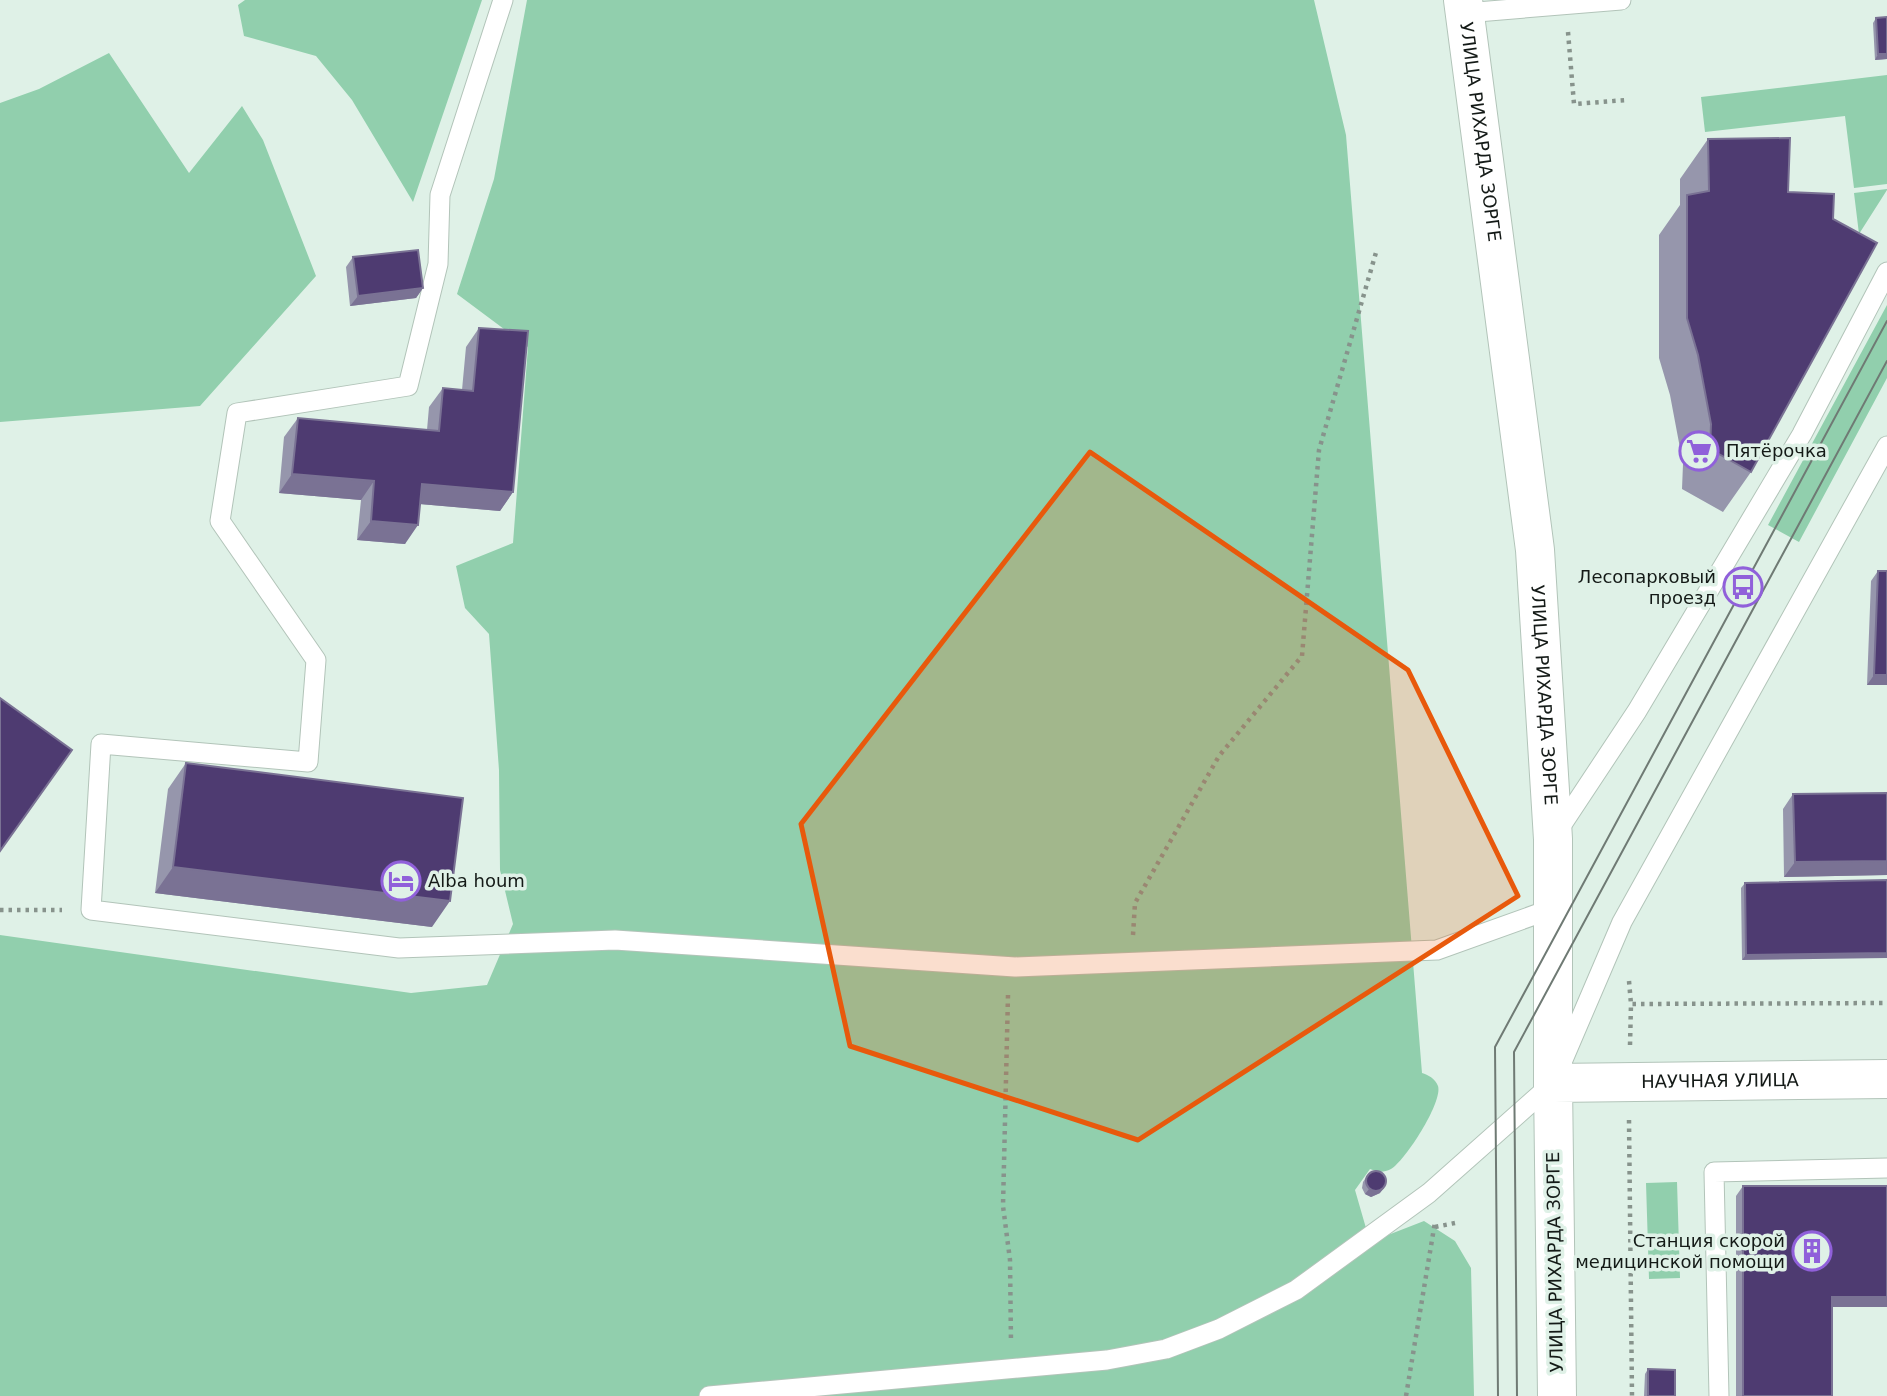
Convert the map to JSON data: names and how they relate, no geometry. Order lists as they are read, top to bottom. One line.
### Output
{"streets":{"street":["УЛИЦА РИХАРДА ЗОРГЕ","НАУЧНАЯ УЛИЦА"]},"crossings":[["УЛИЦА РИХАРДА ЗОРГЕ","НАУЧНАЯ УЛИЦА"]],"places":{"supermarket":["Пятёрочка"],"bus stop":["Лесопарковый проезд"],"hotel":["Alba houm"],"building":["Станция скорой медицинской помощи"]}}
